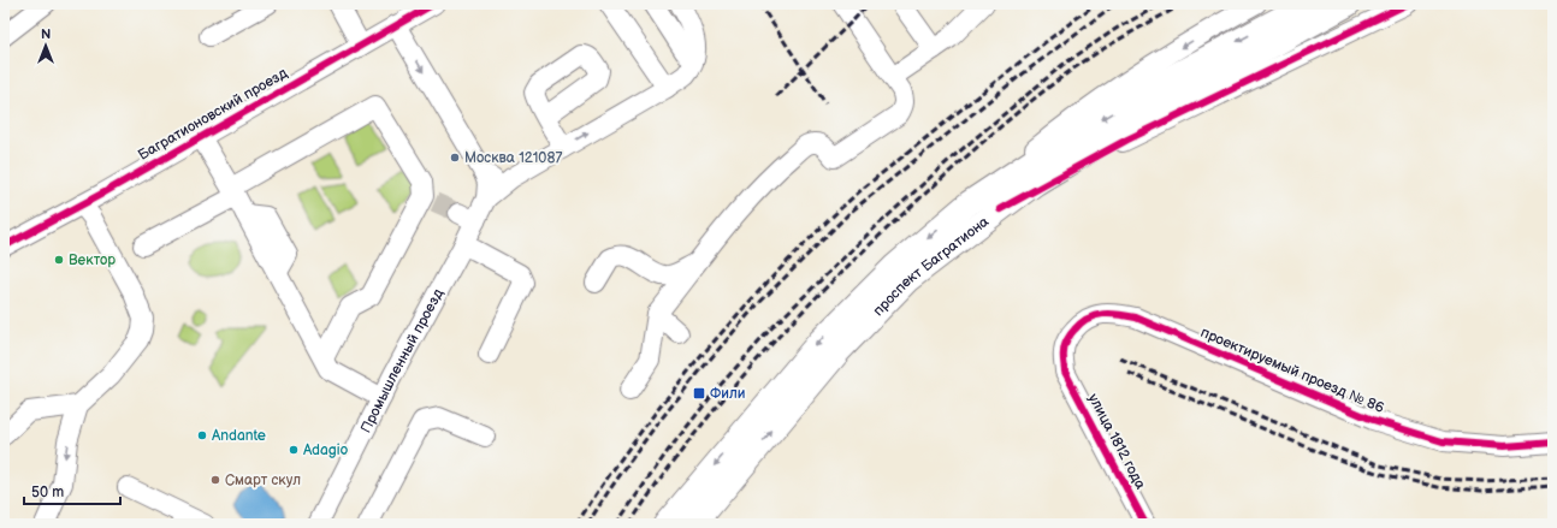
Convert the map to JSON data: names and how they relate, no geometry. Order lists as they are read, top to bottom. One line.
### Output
{"streets":{"main road":["проспект Багратиона"],"street":["Багратионовский проезд","Промышленный проезд","проектируемый проезд № 86","улица 1812 года"]},"crossings":[["Багратионовский проезд","Промышленный проезд"],["проектируемый проезд № 86","улица 1812 года"]],"places":{"other":["Москва 121087","Вектор","Andante","Adagio","Смарт скул"],"transit":["Фили"]},"scale_bar":"50 m","north":"top"}
